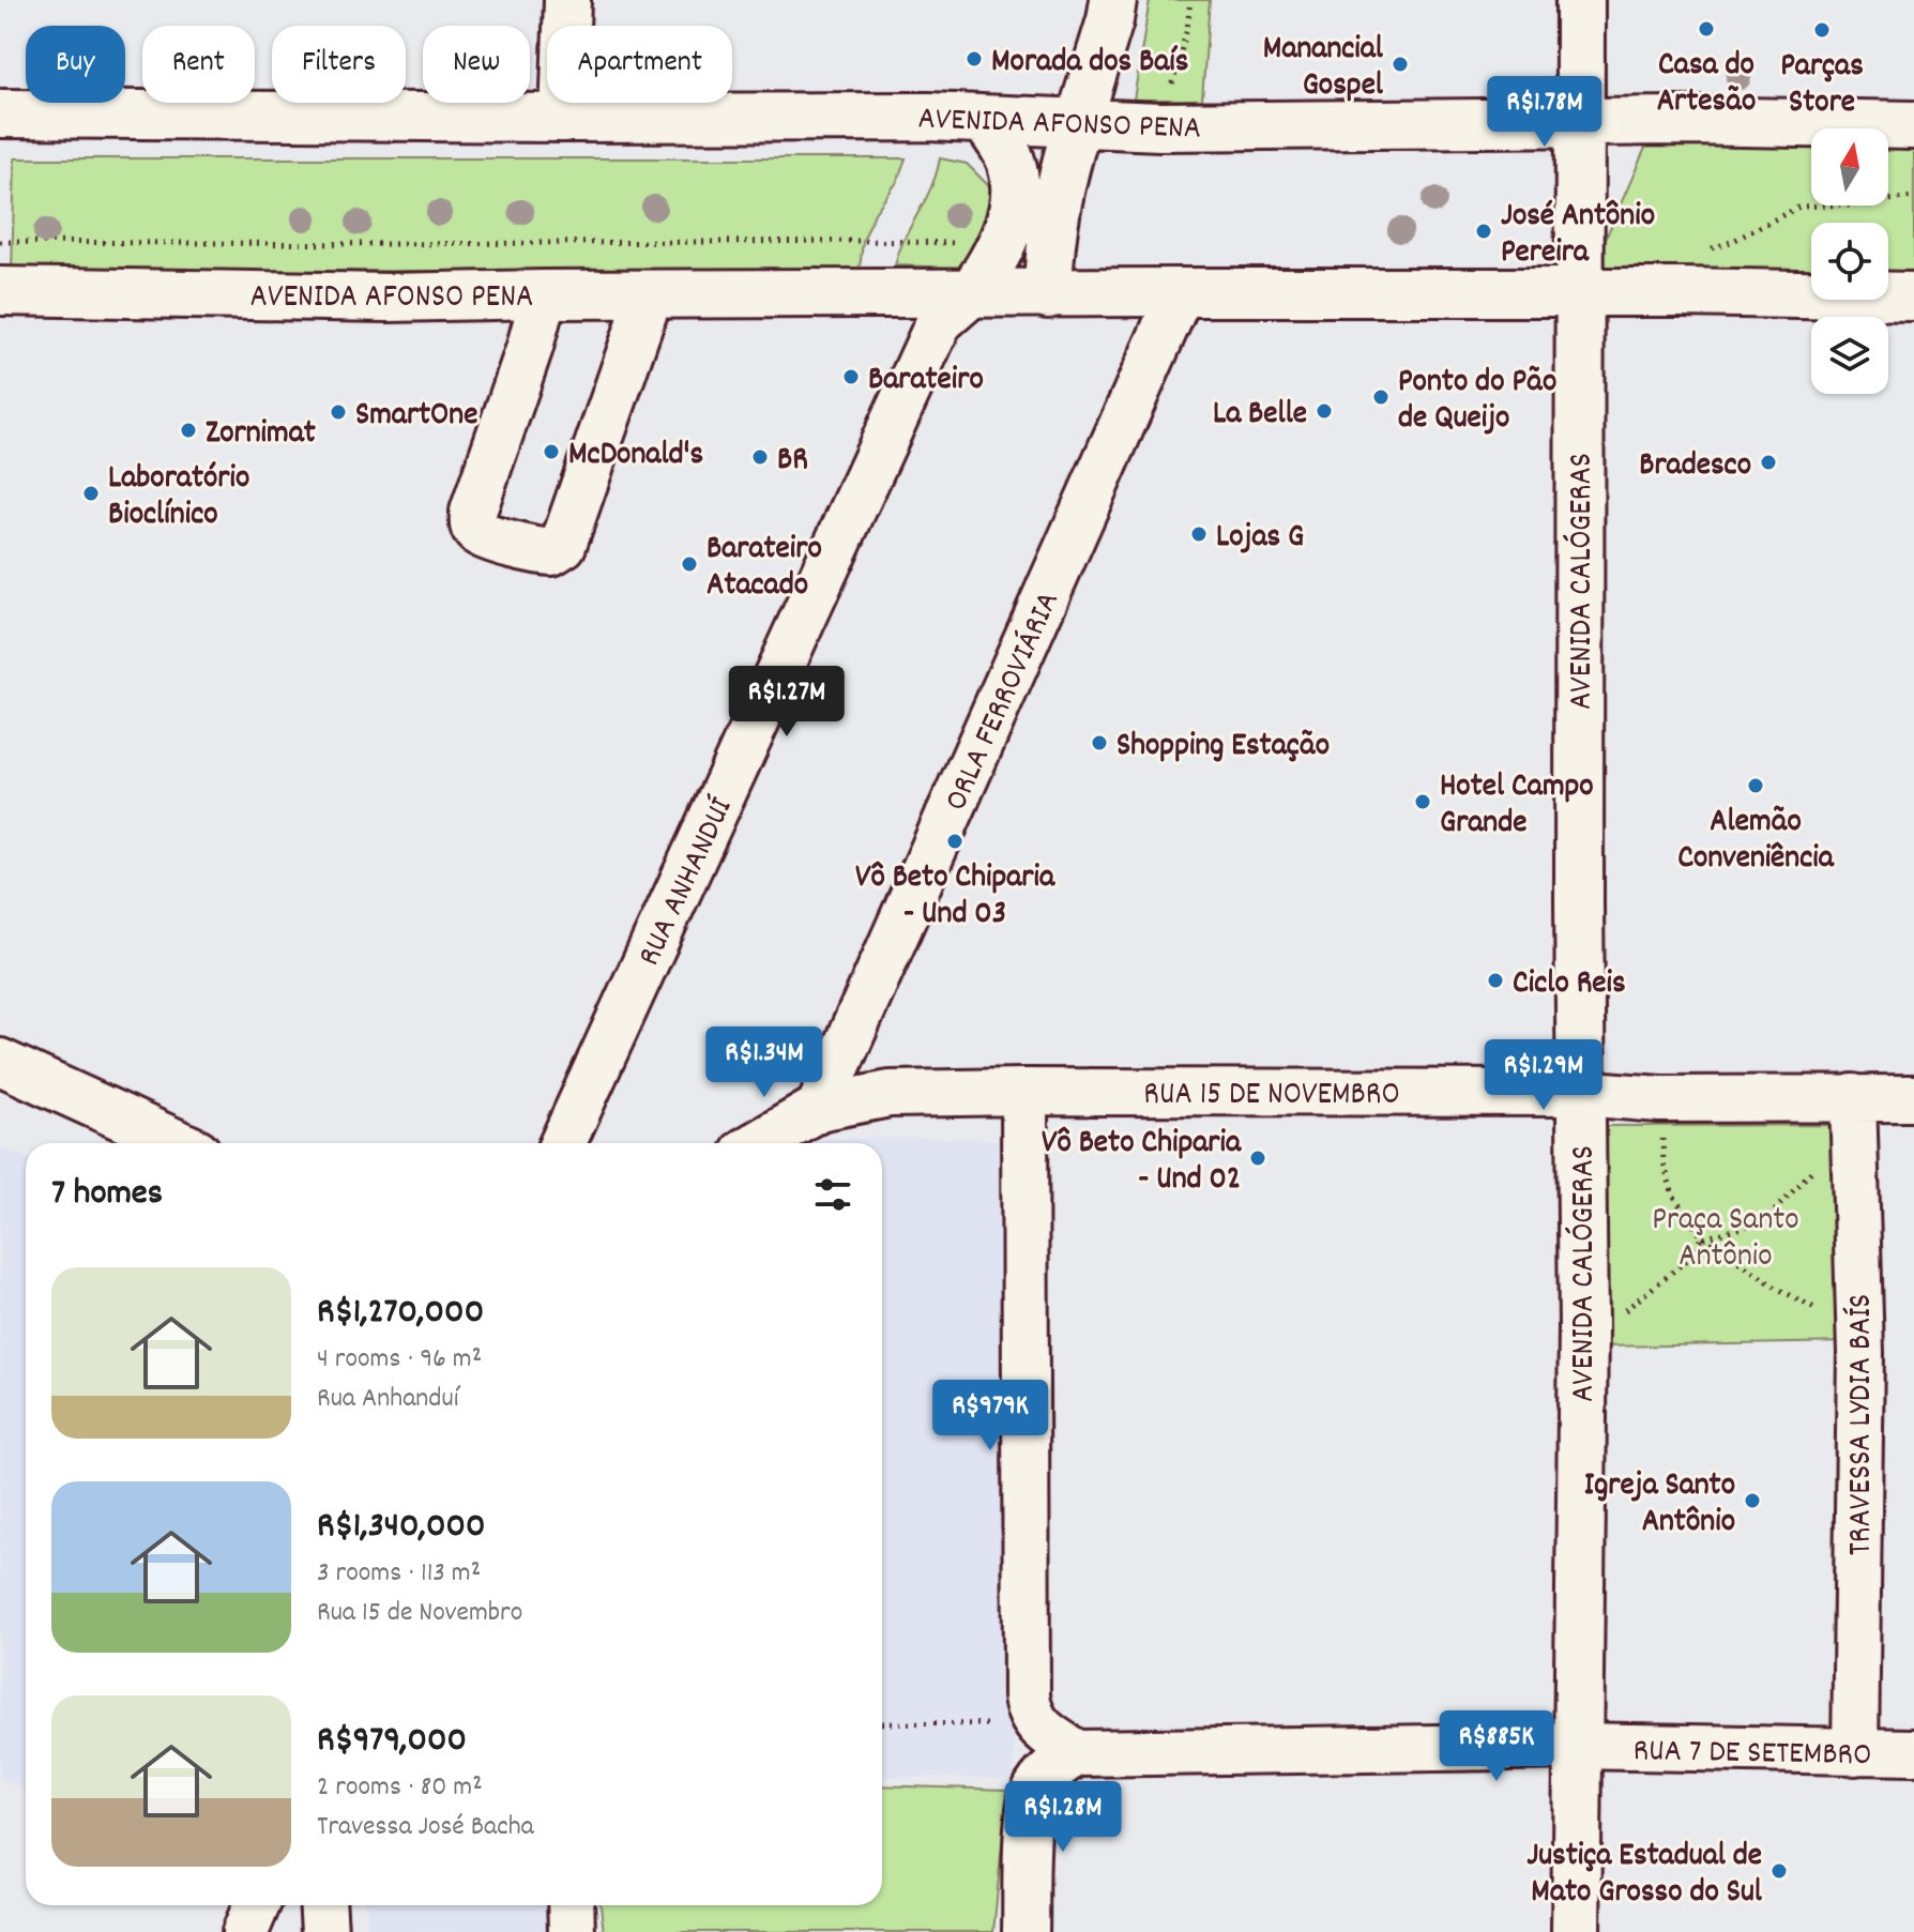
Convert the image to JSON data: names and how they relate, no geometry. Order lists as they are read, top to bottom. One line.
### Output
{"streets":{"main road":["AVENIDA AFONSO PENA","AVENIDA CALÓGERAS"],"street":["ORLA FERROVIÁRIA","RUA ANHANDUÍ","RUA 15 DE NOVEMBRO","TRAVESSA LYDIA BAÍS","RUA 7 DE SETEMBRO"]},"crossings":[["AVENIDA AFONSO PENA","AVENIDA CALÓGERAS"],["AVENIDA AFONSO PENA","ORLA FERROVIÁRIA"],["AVENIDA AFONSO PENA","RUA ANHANDUÍ"],["AVENIDA CALÓGERAS","RUA 15 DE NOVEMBRO"],["AVENIDA CALÓGERAS","RUA 7 DE SETEMBRO"],["ORLA FERROVIÁRIA","RUA 15 DE NOVEMBRO"],["RUA 15 DE NOVEMBRO","TRAVESSA LYDIA BAÍS"],["TRAVESSA LYDIA BAÍS","RUA 7 DE SETEMBRO"]],"parks":["Praça Santo Antônio"],"places":["Casa do Artesão","Parças Store","Morada dos Baís","Manancial Gospel","José Antônio Pereira","Barateiro","Ponto do Pão de Queijo","La Belle","SmartOne","Zornimat","McDonald's","BR","Bradesco","Laboratório Bioclínico","Lojas G","Barateiro Atacado","Shopping Estação","Alemão Conveniência","Hotel Campo Grande","Vô Beto Chiparia - Und 03","Ciclo Reis","Vô Beto Chiparia - Und 02","Igreja Santo Antônio","Justiça Estadual de Mato Grosso do Sul"],"north":"top","page":{"chip":["Buy","Rent","Filters","New","Apartment"],"price":["R$1.78M","R$1.27M","R$1.34M","R$1.29M","R$979K","R$885K","R$1.28M"],"heading":"7 homes","list":[{"name":"R$1,270,000","note":"4 rooms · 96 m² · Rua Anhanduí"},{"name":"R$1,340,000","note":"3 rooms · 113 m² · Rua 15 de Novembro"},{"name":"R$979,000","note":"2 rooms · 80 m² · Travessa José Bacha"}]}}
